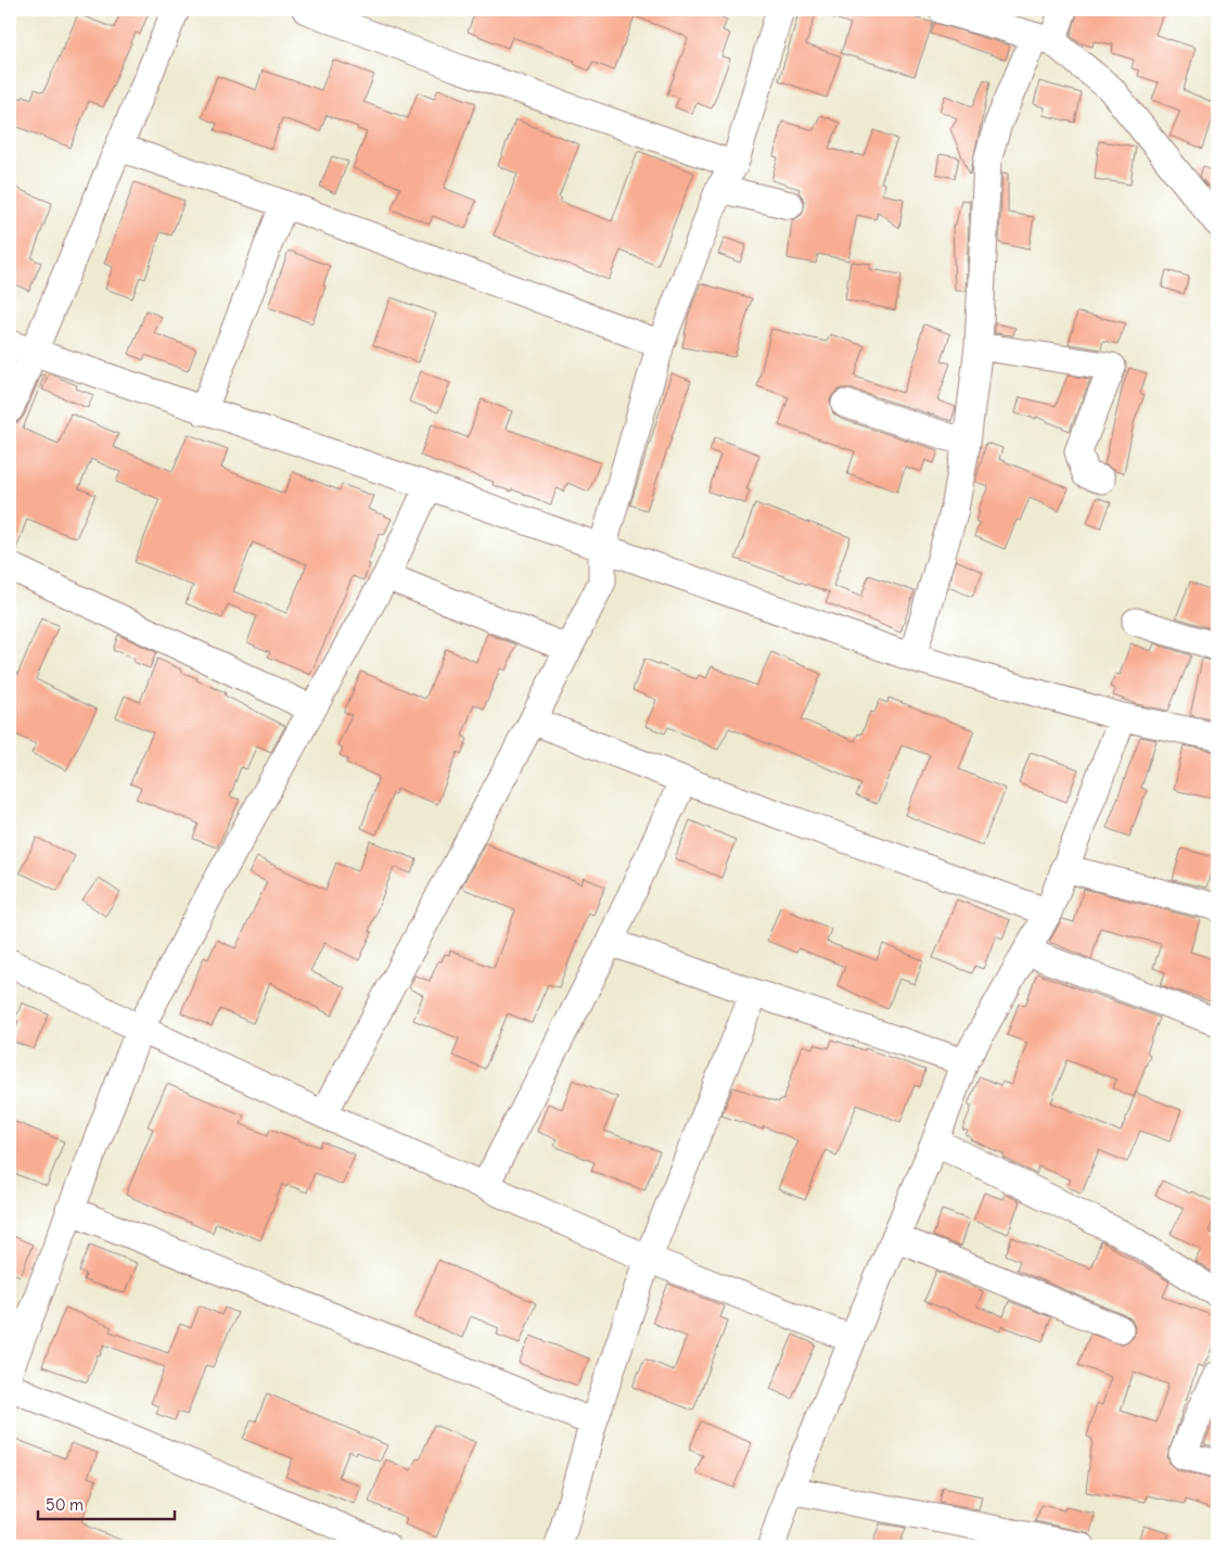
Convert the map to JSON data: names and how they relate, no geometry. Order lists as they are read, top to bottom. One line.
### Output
{"scale_bar":"50 m"}
